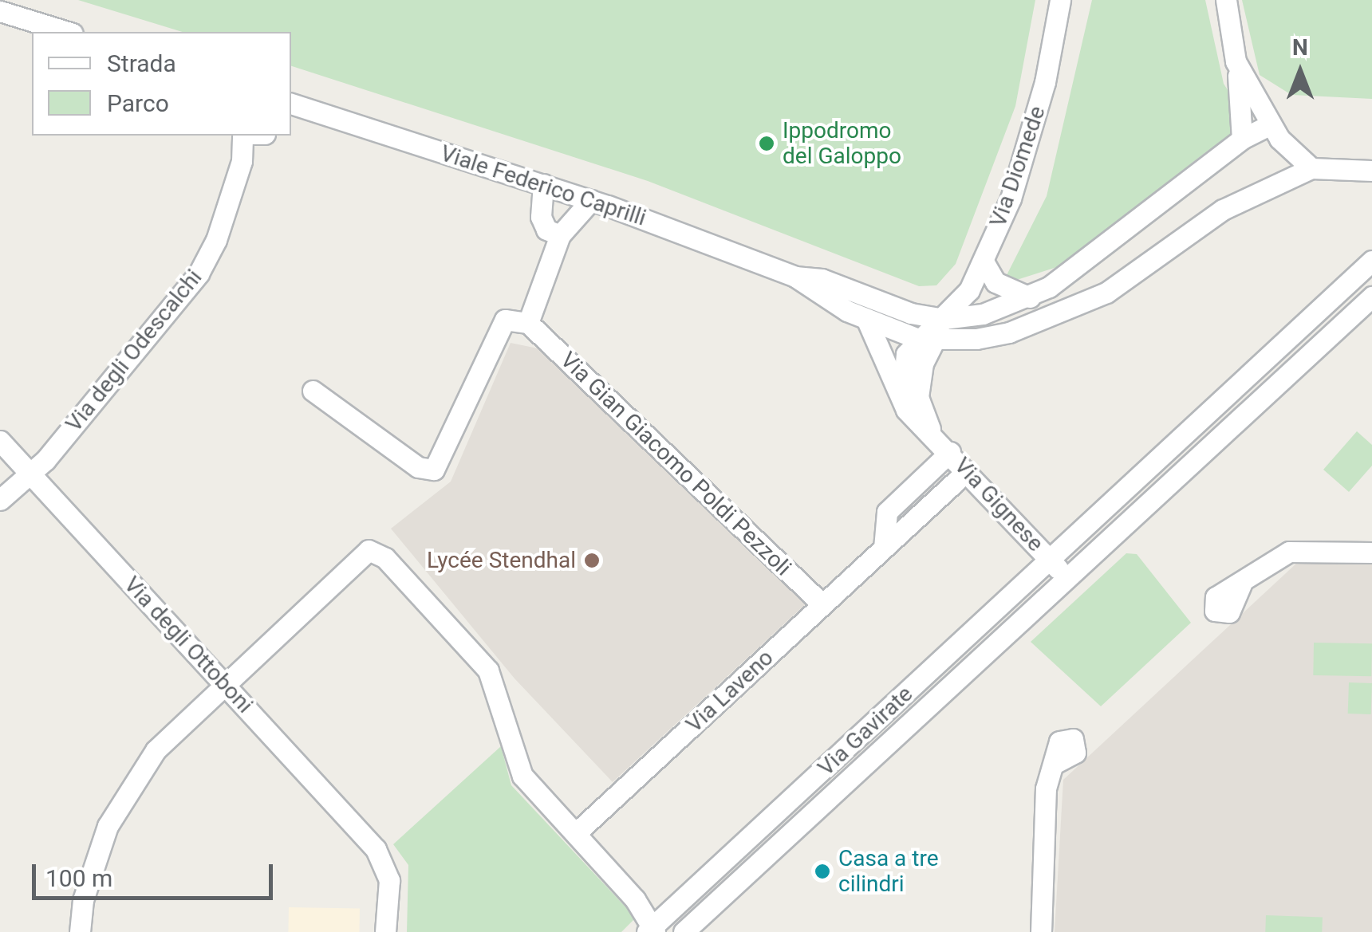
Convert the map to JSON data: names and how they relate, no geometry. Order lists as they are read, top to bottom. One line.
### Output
{"streets":{"street":["Via Diomede","Viale Federico Caprilli","Via degli Odescalchi","Via Gian Giacomo Poldi Pezzoli","Via Gignese","Via degli Ottoboni","Via Laveno","Via Gavirate"]},"crossings":[["Via Diomede","Viale Federico Caprilli"],["Viale Federico Caprilli","Via Gignese"],["Via degli Odescalchi","Via degli Ottoboni"],["Via Gian Giacomo Poldi Pezzoli","Via Laveno"],["Via Gignese","Via Laveno"],["Via Gignese","Via Gavirate"]],"places":["Ippodromo del Galoppo","Lycée Stendhal","Casa a tre cilindri"],"legend":["Strada","Parco"],"scale_bar":"100 m","north":"top"}
